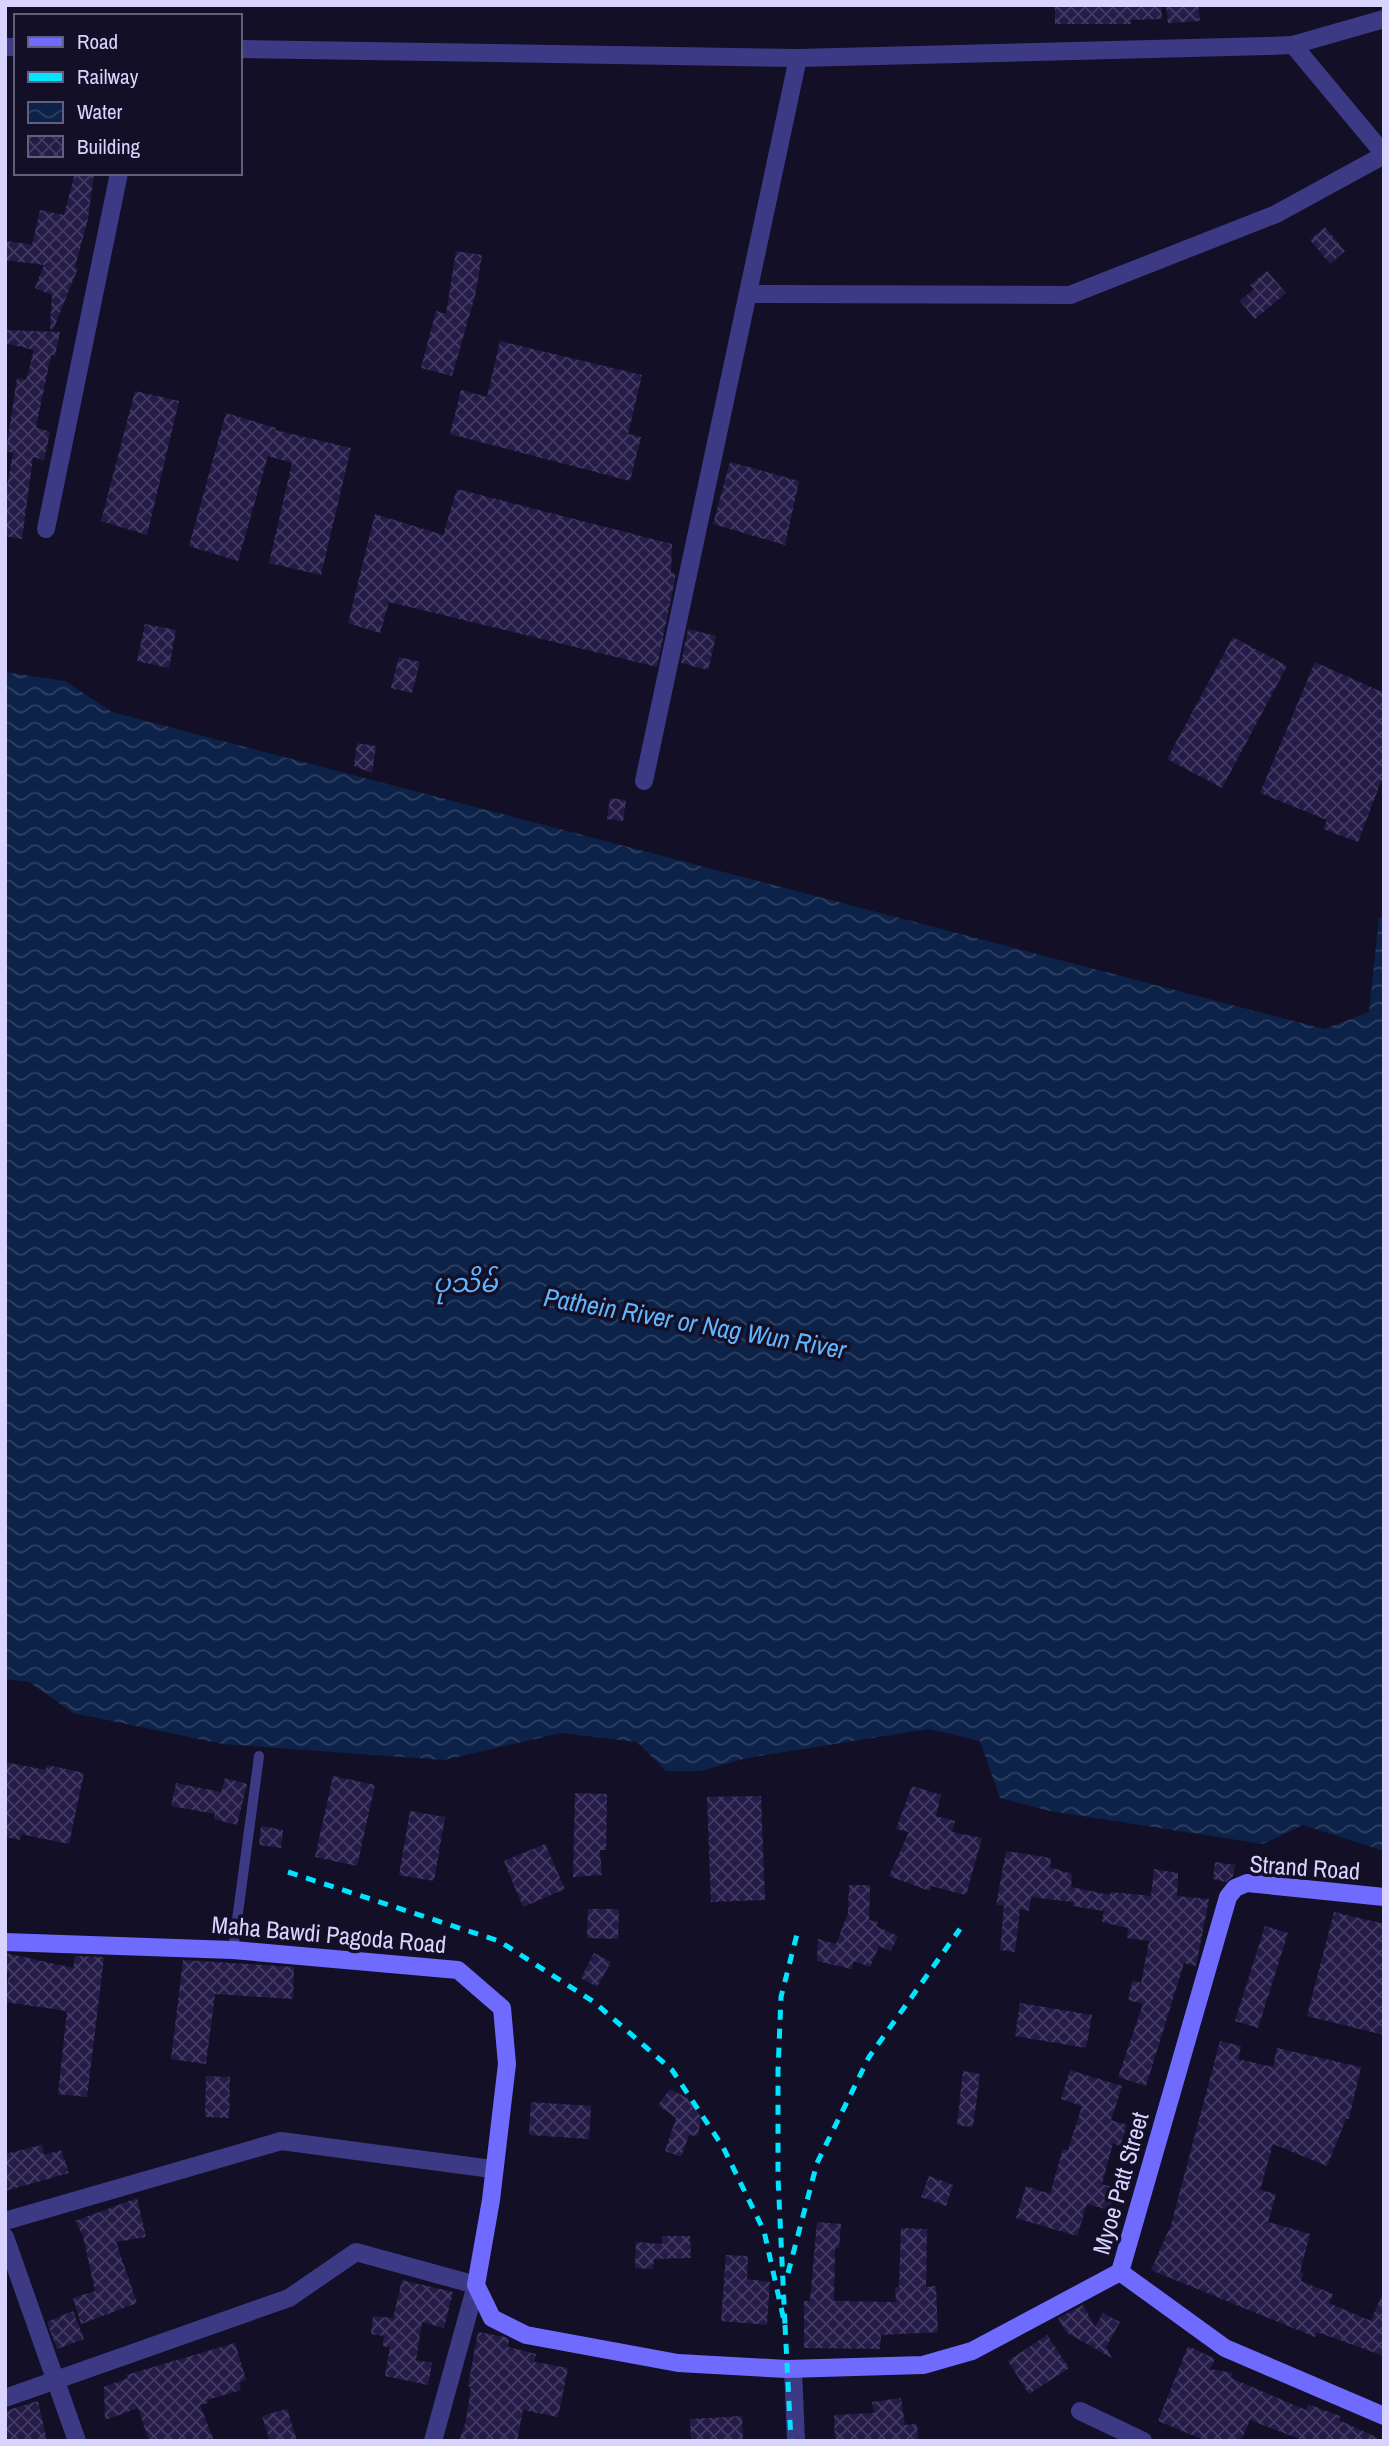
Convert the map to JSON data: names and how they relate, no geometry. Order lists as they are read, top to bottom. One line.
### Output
{"streets":{"street":["Strand Road","Maha Bawdi Pagoda Road","Myoe Patt Street"]},"crossings":[["Strand Road","Myoe Patt Street"]],"water":["ပုသိမ်","Pathein River or Nag Wun River"],"legend":["Road","Railway","Water","Building"]}
